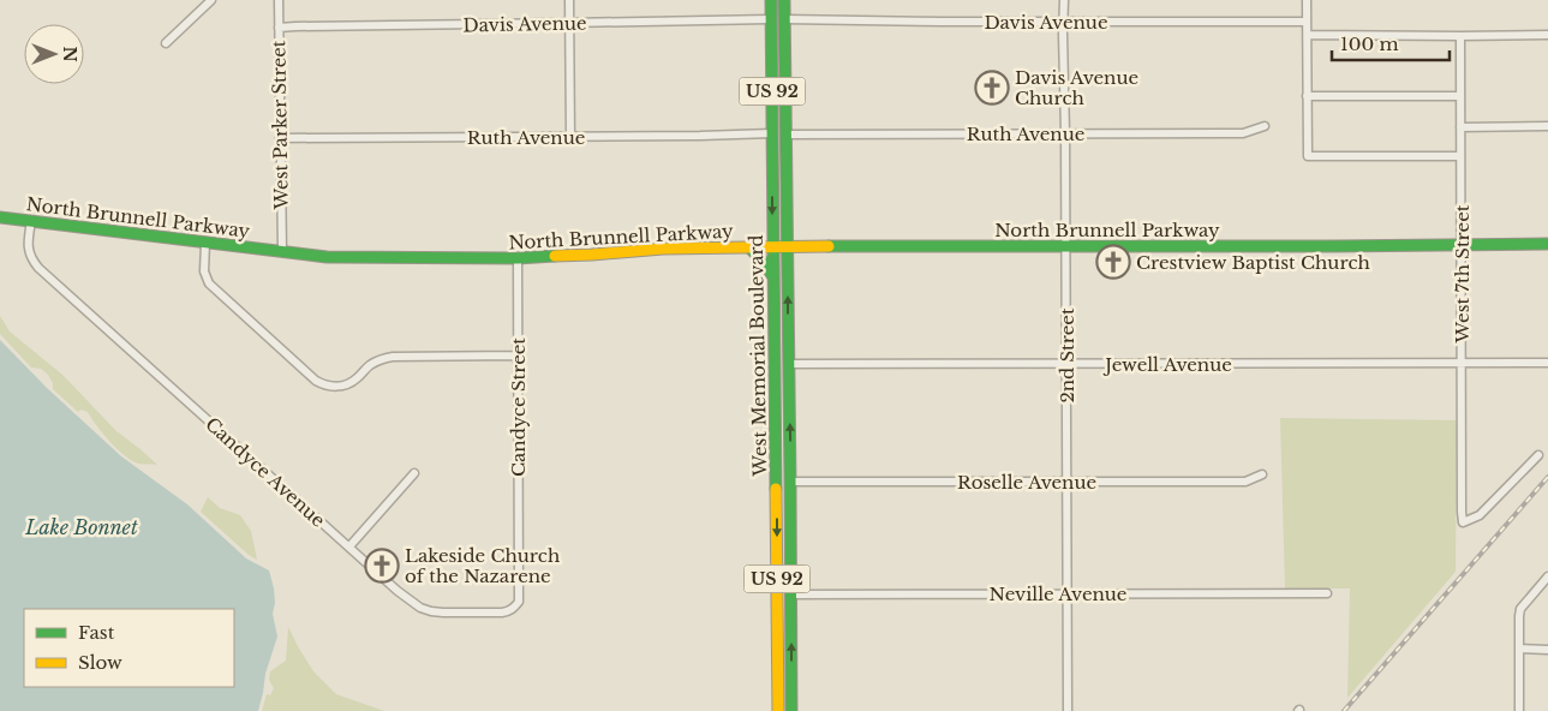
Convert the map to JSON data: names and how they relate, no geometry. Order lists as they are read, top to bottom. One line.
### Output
{"streets":{"main road":["US 92","North Brunnell Parkway","West Memorial Boulevard"],"street":["Davis Avenue","West Parker Street","Ruth Avenue","West 7th Street","2nd Street","Jewell Avenue","Candyce Street","Candyce Avenue","Roselle Avenue","Neville Avenue"]},"crossings":[["Davis Avenue","West Parker Street"],["Davis Avenue","West Memorial Boulevard"],["Davis Avenue","2nd Street"],["West Parker Street","Ruth Avenue"],["West Parker Street","North Brunnell Parkway"],["Ruth Avenue","West Memorial Boulevard"],["Ruth Avenue","2nd Street"],["North Brunnell Parkway","West 7th Street"],["North Brunnell Parkway","West Memorial Boulevard"],["North Brunnell Parkway","2nd Street"],["North Brunnell Parkway","Candyce Street"],["North Brunnell Parkway","Candyce Avenue"],["West 7th Street","Jewell Avenue"],["West Memorial Boulevard","Jewell Avenue"],["West Memorial Boulevard","Roselle Avenue"],["West Memorial Boulevard","Neville Avenue"],["2nd Street","Jewell Avenue"],["2nd Street","Roselle Avenue"],["2nd Street","Neville Avenue"],["Candyce Street","Candyce Avenue"]],"water":["Lake Bonnet"],"places":{"church":["Davis Avenue Church","Crestview Baptist Church","Lakeside Church of the Nazarene"]},"legend":["Fast","Slow"],"scale_bar":"100 m","north":"right"}
